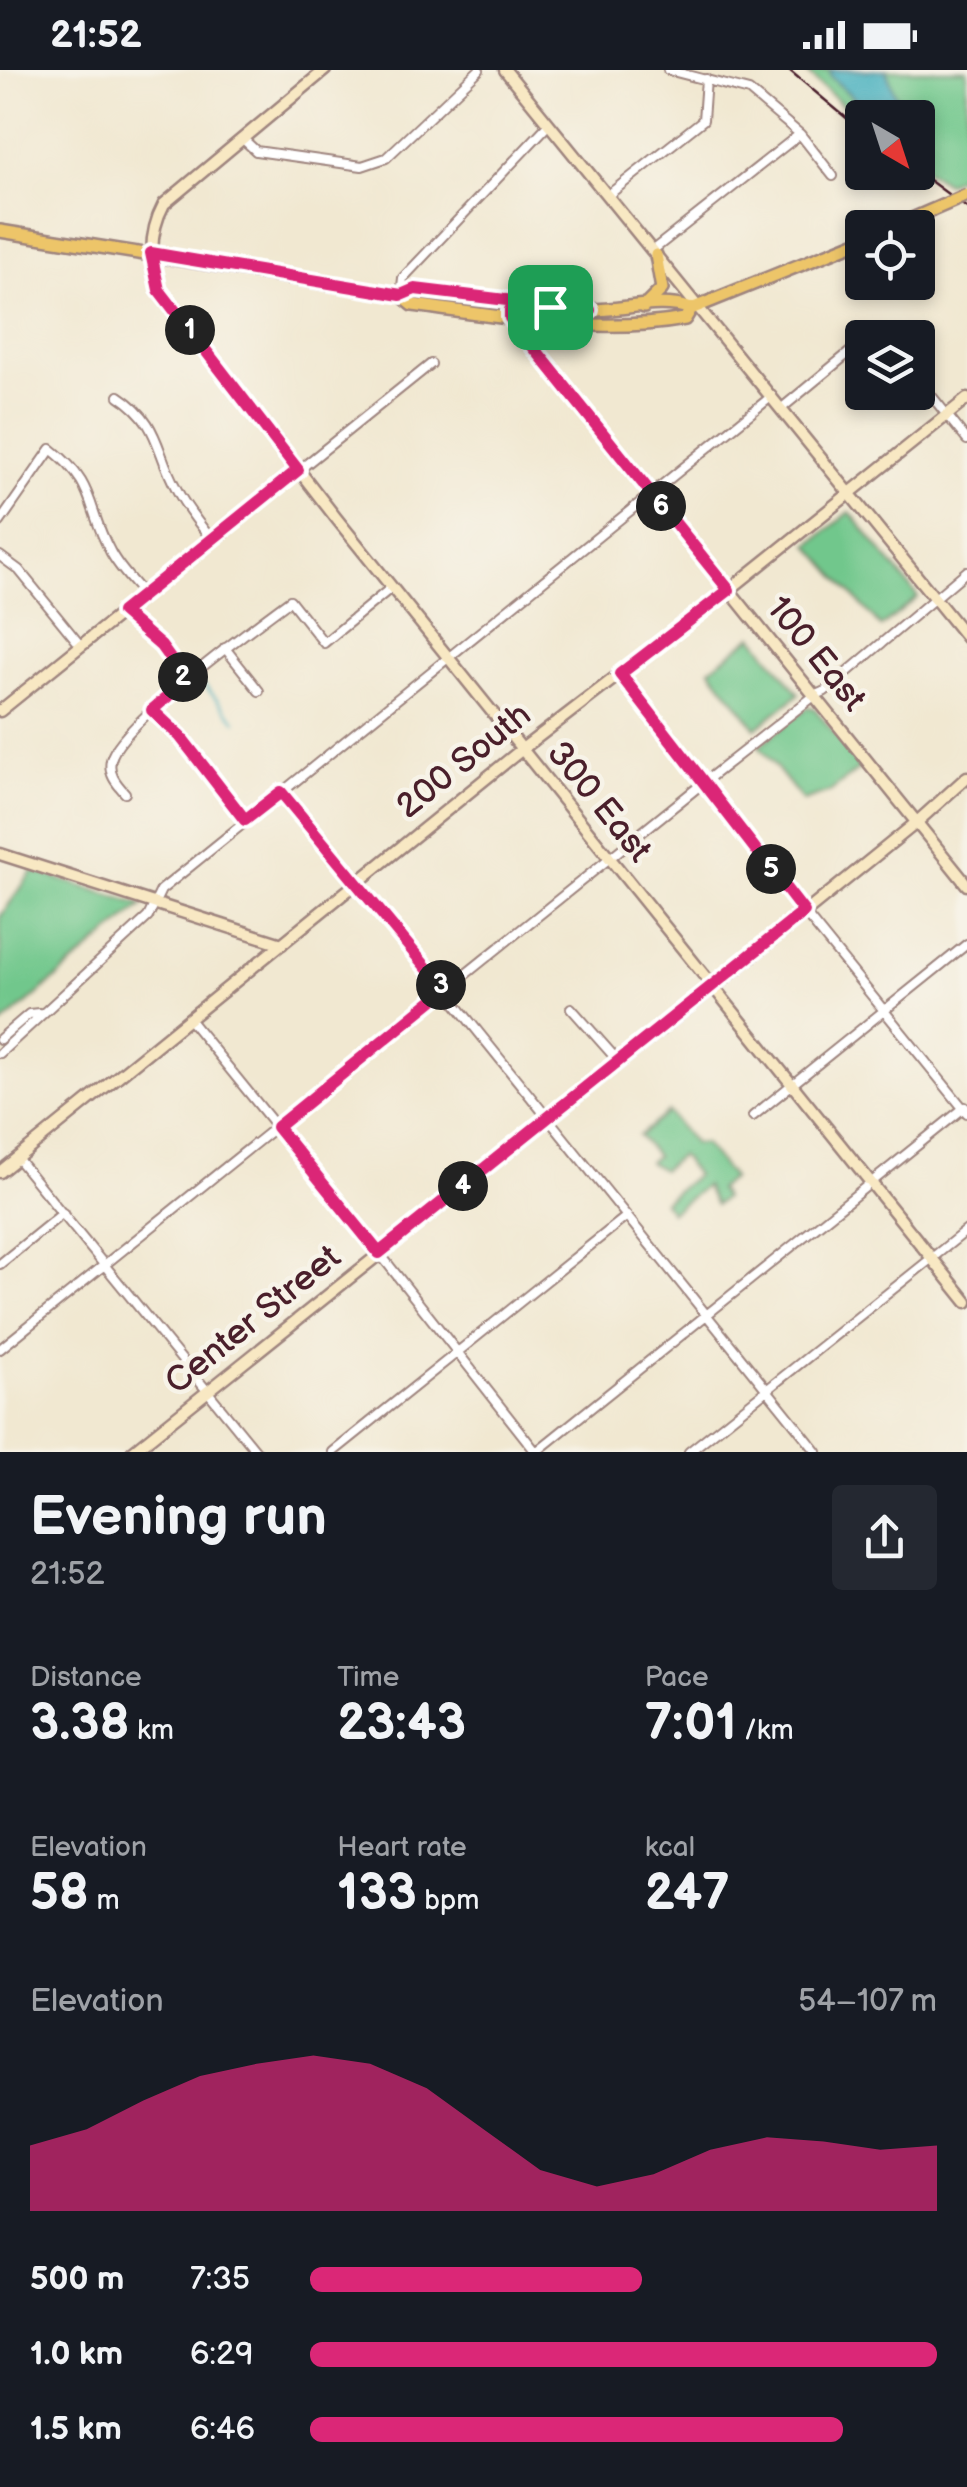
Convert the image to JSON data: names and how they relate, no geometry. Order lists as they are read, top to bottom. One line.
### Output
{"streets":{"street":["100 East","200 South","300 East","Center Street"]},"crossings":[["100 East","200 South"],["100 East","Center Street"],["200 South","300 East"],["300 East","Center Street"]],"north":"bottom right","page":{"status":"21:52","pins":["1","6","2","5","3","4"],"heading":["Evening run","21:52"],"stats":[["Distance","3.38 km"],["Time","23:43"],["Pace","7:01 /km"],["Elevation","58 m"],["Heart rate","133 bpm"],["kcal","247"]],"chart":["Elevation","54–107 m"],"list":[{"name":"500 m","note":"7:35"},{"name":"1.0 km","note":"6:29"},{"name":"1.5 km","note":"6:46"}]}}
